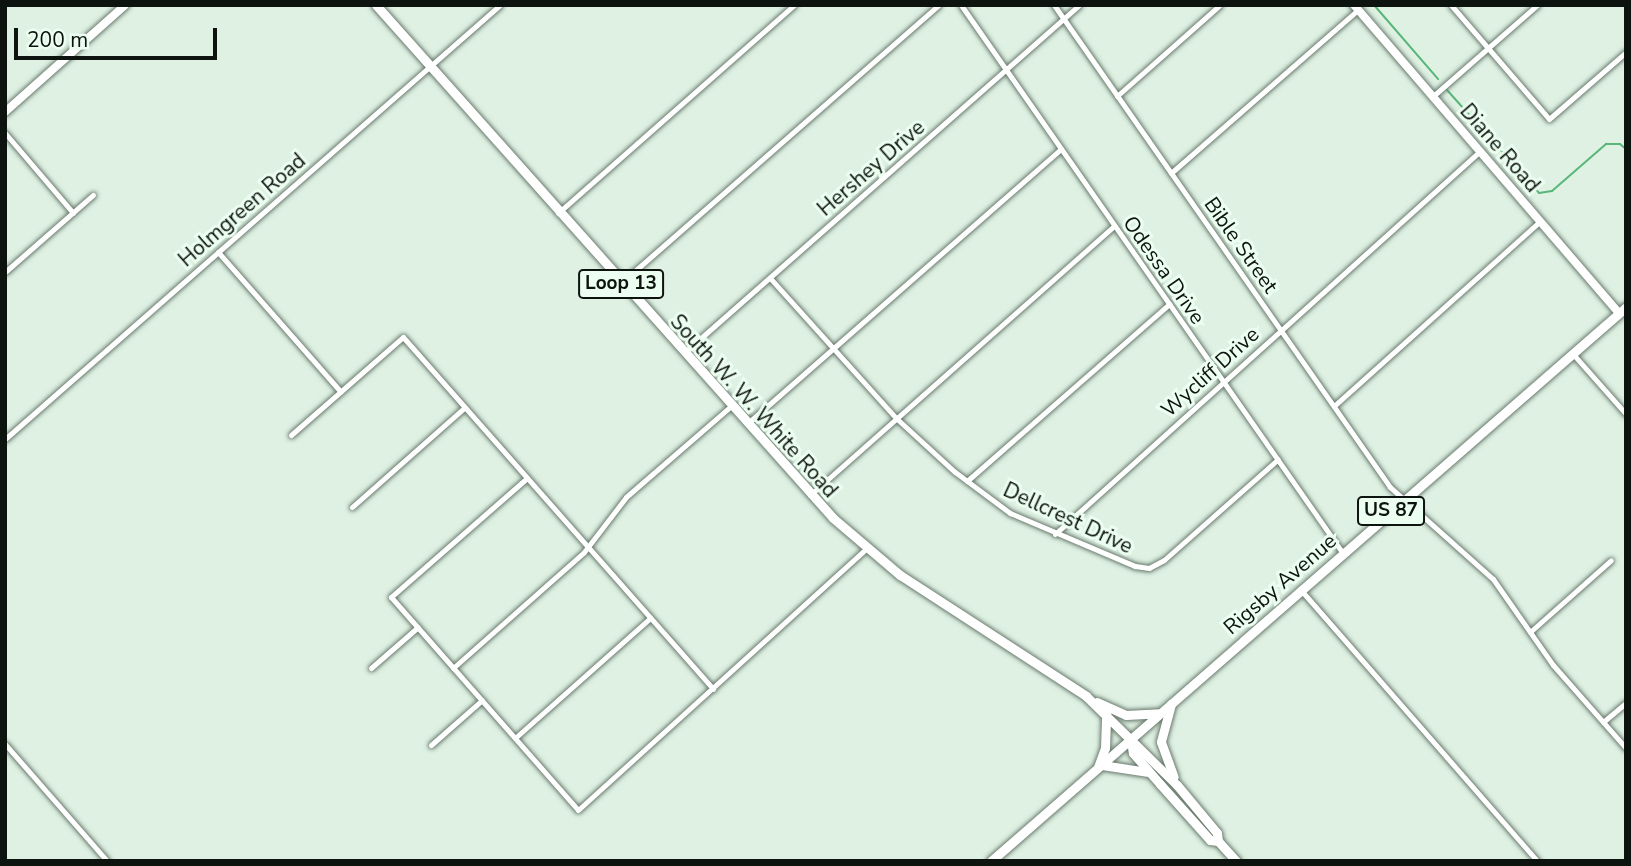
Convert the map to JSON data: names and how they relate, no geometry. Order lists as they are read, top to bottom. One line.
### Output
{"streets":{"main road":["Loop 13","South W. W. White Road","US 87","Rigsby Avenue"],"street":["Diane Road","Hershey Drive","Holmgreen Road","Bible Street","Odessa Drive","Wycliff Drive","Dellcrest Drive"]},"crossings":[["Diane Road","Wycliff Drive"],["Diane Road","Rigsby Avenue"],["Hershey Drive","Bible Street"],["Hershey Drive","Odessa Drive"],["Hershey Drive","South W. W. White Road"],["Hershey Drive","Dellcrest Drive"],["Holmgreen Road","South W. W. White Road"],["Bible Street","Wycliff Drive"],["Bible Street","Rigsby Avenue"],["Odessa Drive","Wycliff Drive"],["Odessa Drive","Dellcrest Drive"],["Odessa Drive","Rigsby Avenue"],["Wycliff Drive","Dellcrest Drive"],["South W. W. White Road","Rigsby Avenue"]],"scale_bar":"200 m"}
